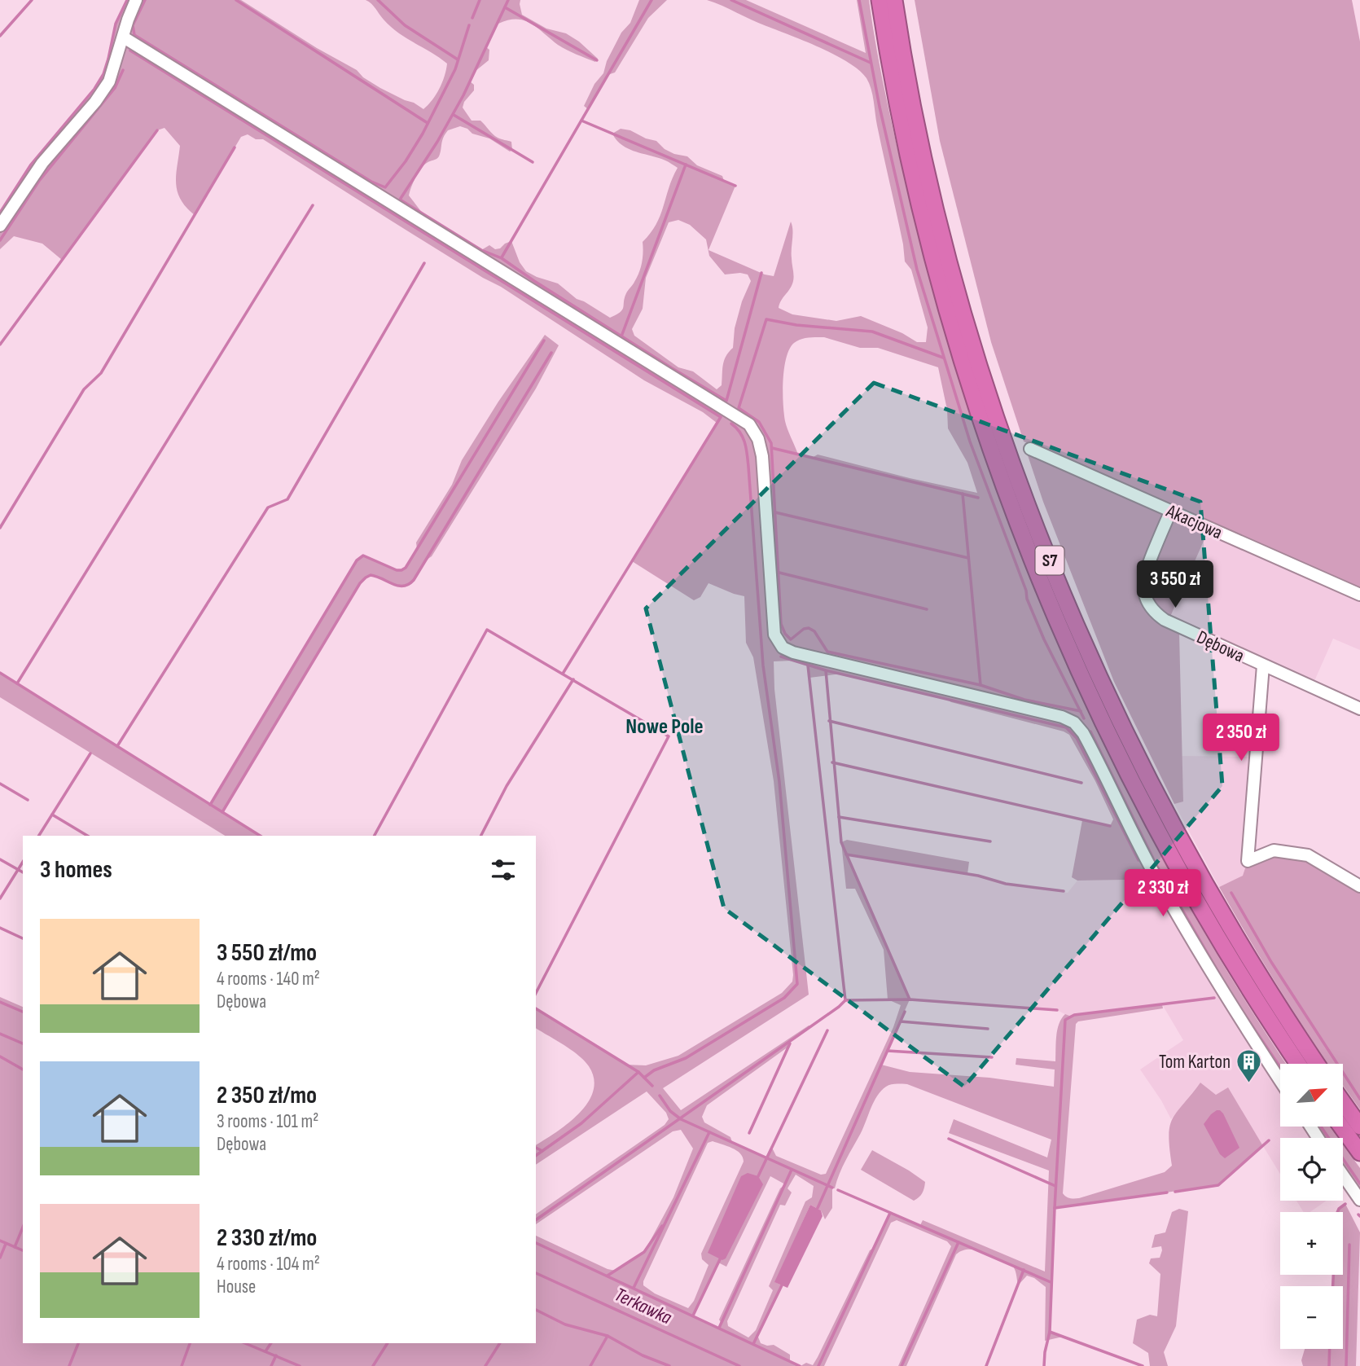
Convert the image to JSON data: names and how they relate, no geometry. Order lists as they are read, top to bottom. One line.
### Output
{"streets":{"highway":["S7"],"street":["Akacjowa","Dębowa"]},"crossings":[["Akacjowa","Dębowa"]],"districts":["Nowe Pole"],"water":["Terkawka"],"places":{"building":["Tom Karton"]},"north":"top right","page":{"price":["3 550 zł","2 350 zł","2 330 zł"],"heading":"3 homes","list":[{"name":"3 550 zł/mo","note":"4 rooms · 140 m² · Dębowa"},{"name":"2 350 zł/mo","note":"3 rooms · 101 m² · Dębowa"},{"name":"2 330 zł/mo","note":"4 rooms · 104 m² · House"}],"map_buttons":["+","−"]}}
